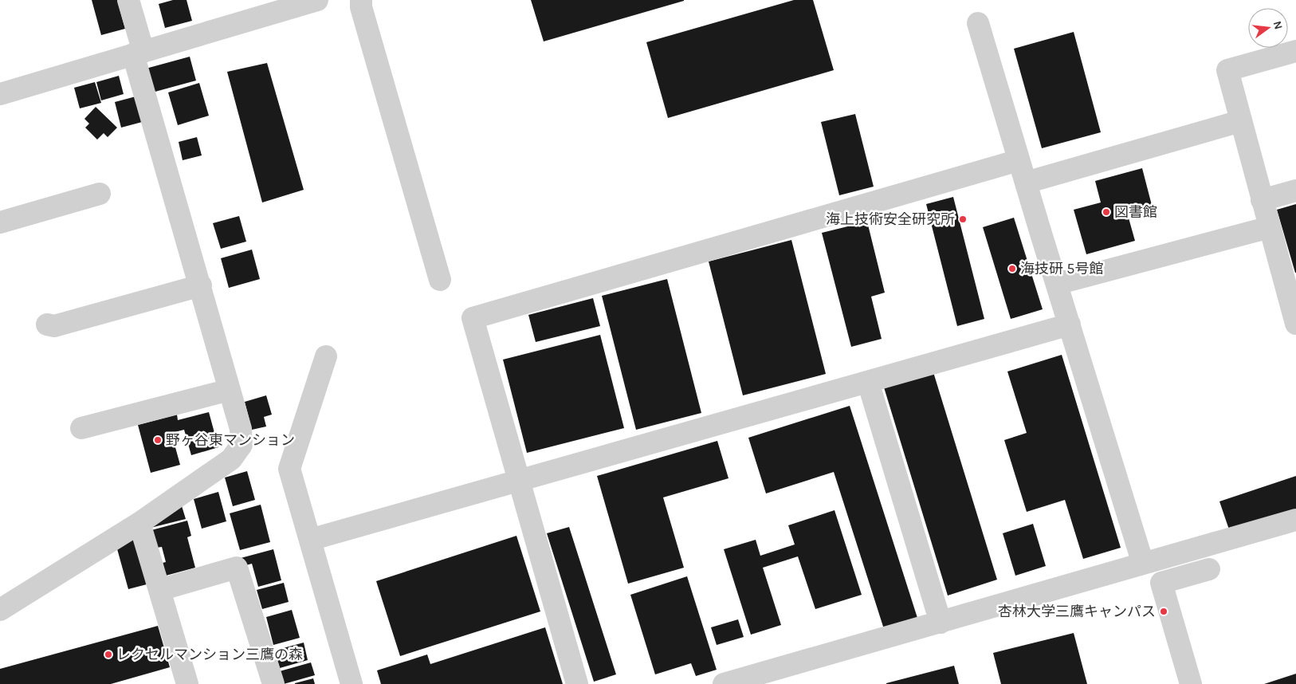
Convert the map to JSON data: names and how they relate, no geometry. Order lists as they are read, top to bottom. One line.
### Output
{"places":["図書館","海上技術安全研究所","海技研 5号館","野ヶ谷東マンション","杏林大学三鷹キャンパス","レクセルマンション三鷹の森"],"north":"right"}
